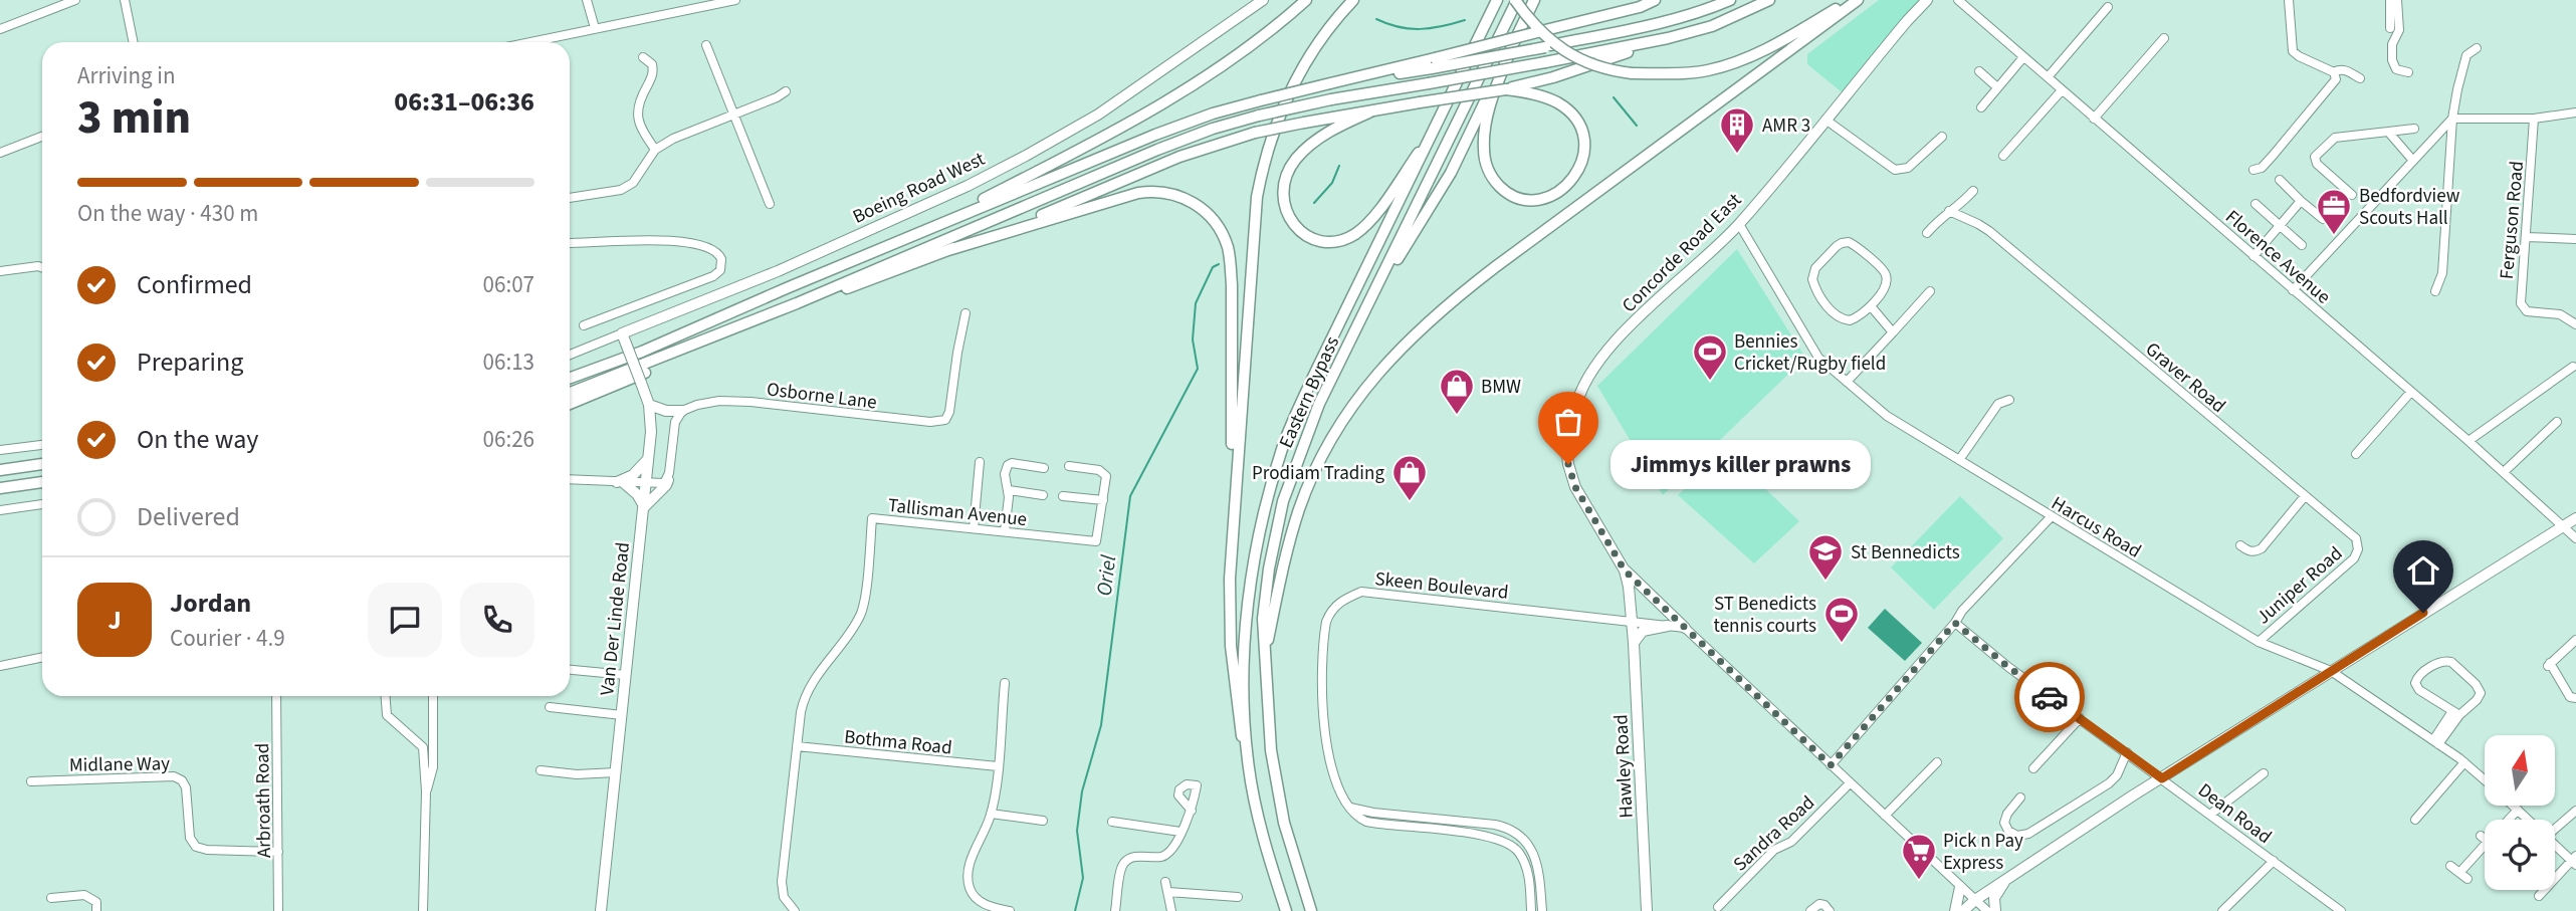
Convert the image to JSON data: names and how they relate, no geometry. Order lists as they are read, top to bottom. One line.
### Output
{"streets":{"highway":["Eastern Bypass"],"main road":["Boeing Road West","Concorde Road East","Van Der Linde Road","Hawley Road"],"street":["Ferguson Road","Florence Avenue","Graver Road","Osborne Lane","Tallisman Avenue","Harcus Road","Skeen Boulevard","Juniper Road","Bothma Road","Midlane Way","Arbroath Road","Dean Road","Sandra Road"]},"crossings":[["Boeing Road West","Van Der Linde Road"],["Concorde Road East","Harcus Road"],["Concorde Road East","Skeen Boulevard"],["Concorde Road East","Hawley Road"],["Graver Road","Juniper Road"],["Tallisman Avenue","Bothma Road"],["Harcus Road","Juniper Road"],["Skeen Boulevard","Hawley Road"],["Midlane Way","Arbroath Road"]],"water":["Oriel"],"places":{"building":["AMR 3"],"office":["Bedfordview Scouts Hall"],"sports":["Bennies Cricket/Rugby field","ST Benedicts tennis courts"],"shop":["BMW","Prodiam Trading"],"other":["Jimmys killer prawns"],"school or university":["St Bennedicts"],"supermarket":["Pick n Pay Express"]},"north":"top","page":{"heading":["3 min","Arriving in","06:31–06:36"],"panel":["Jordan","Courier · 4.9"],"bar":"On the way · 430 m","list":[["Confirmed","06:07"],["Preparing","06:13"],["On the way","06:26"],"Delivered"],"bubble":"Jimmys killer prawns","round":"J"}}
